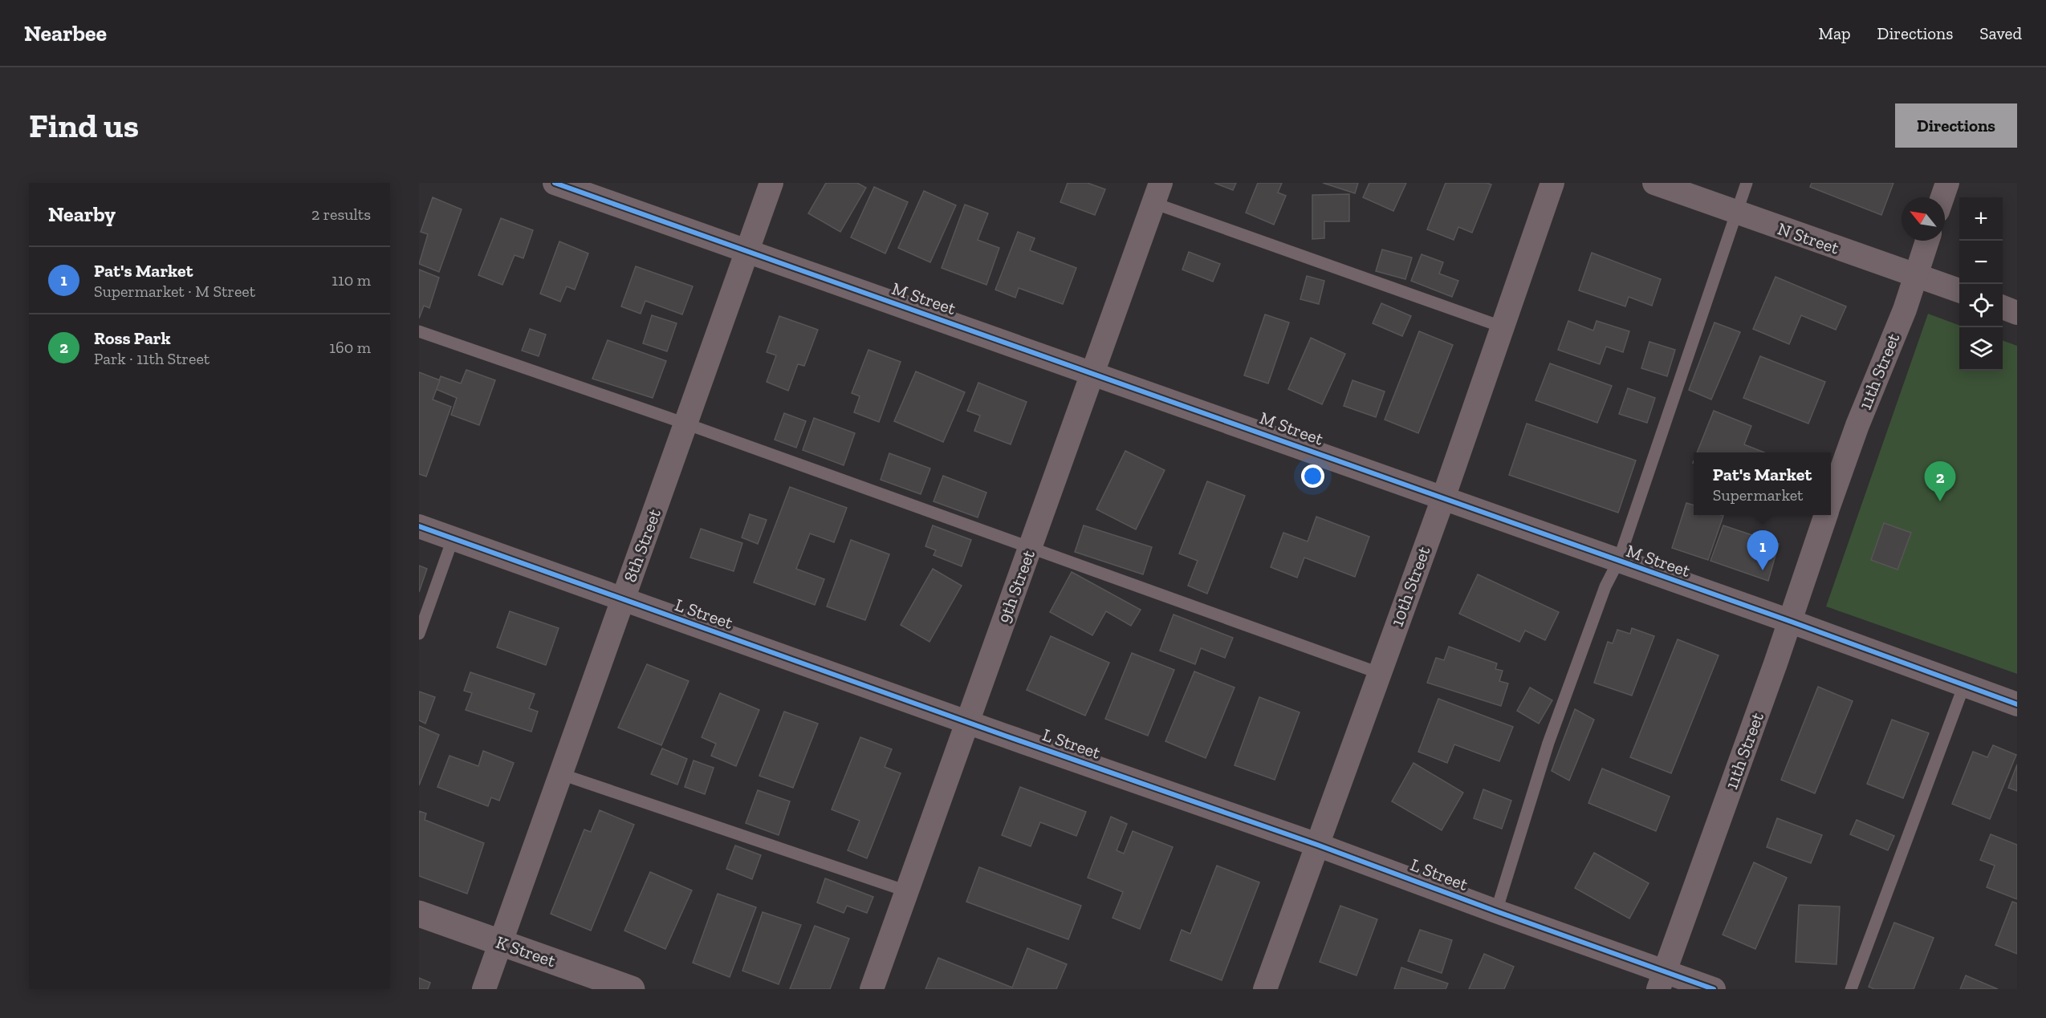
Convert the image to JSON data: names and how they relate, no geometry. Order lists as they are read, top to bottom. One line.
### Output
{"streets":{"street":["N Street","M Street","11th Street","8th Street","9th Street","10th Street","L Street","K Street"]},"crossings":[["N Street","11th Street"],["M Street","11th Street"],["M Street","8th Street"],["M Street","9th Street"],["M Street","10th Street"],["11th Street","L Street"],["8th Street","L Street"],["8th Street","K Street"],["9th Street","L Street"],["10th Street","L Street"]],"north":"top left","page":{"header":"Nearbee","nav":["Map","Directions","Saved"],"buttons":"Directions","title":"Find us","heading":["Nearby","2 results"],"map_buttons":["+","−"],"list":[{"mark":"1","name":"Pat's Market","note":"Supermarket · M Street","value":"110 m"},{"mark":"2","name":"Ross Park","note":"Park · 11th Street","value":"160 m"}],"popup":["Pat's Market","Supermarket"],"pins":["2","1"]}}
